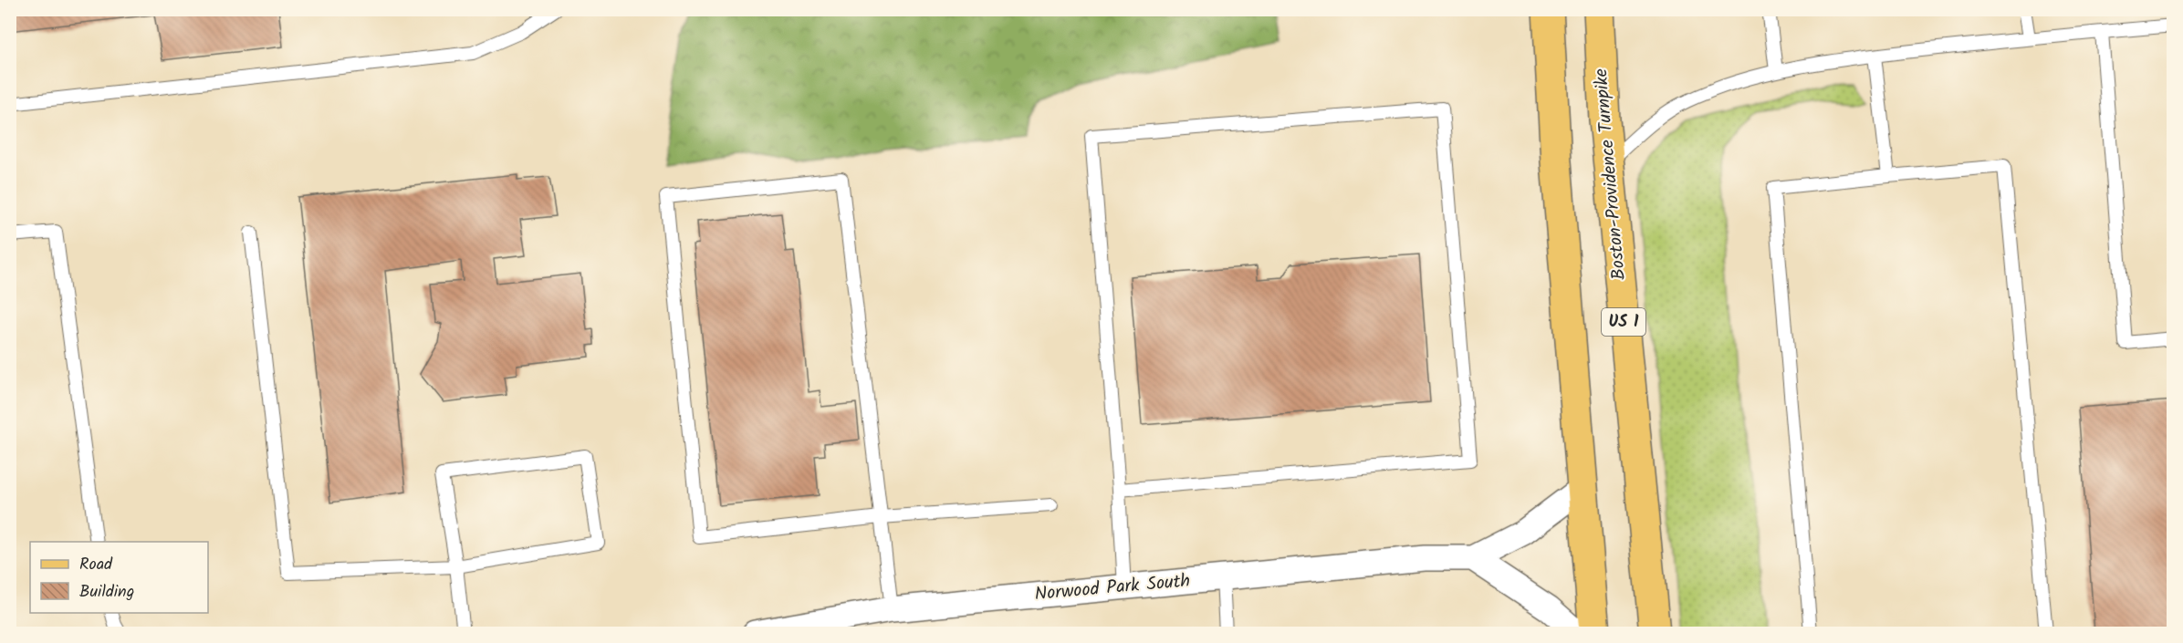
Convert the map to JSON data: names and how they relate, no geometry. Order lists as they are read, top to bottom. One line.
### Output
{"streets":{"main road":["Boston-Providence Turnpike","US 1"],"street":["Norwood Park South"]},"legend":["Road","Building"]}
